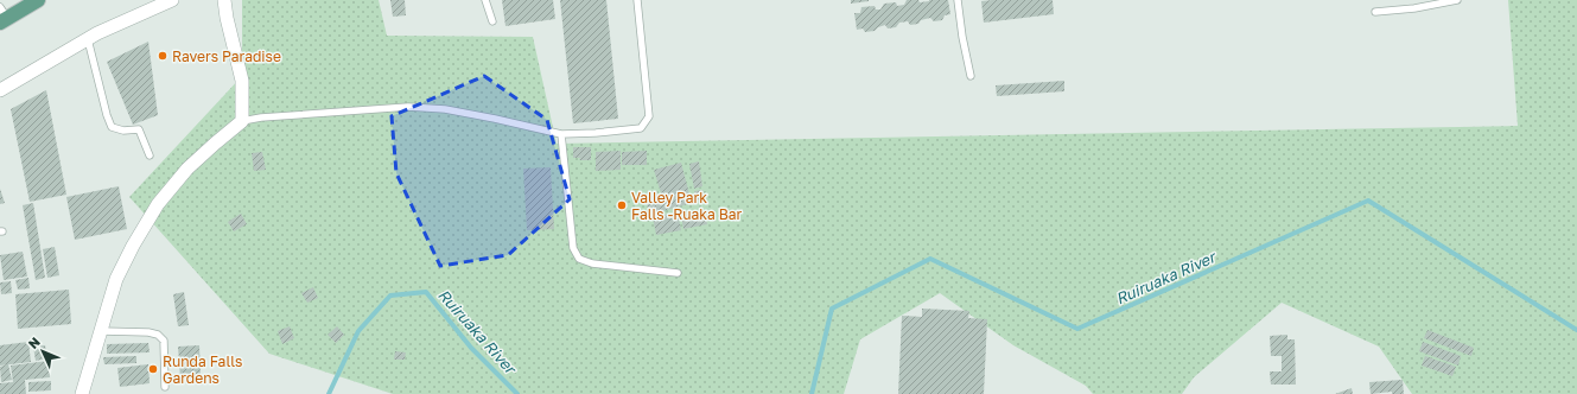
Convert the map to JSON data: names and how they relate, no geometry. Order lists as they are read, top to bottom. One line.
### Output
{"water":["Ruiruaka River"],"places":["Ravers Paradise","Valley Park Falls -Ruaka Bar","Runda Falls Gardens"],"north":"top left"}
